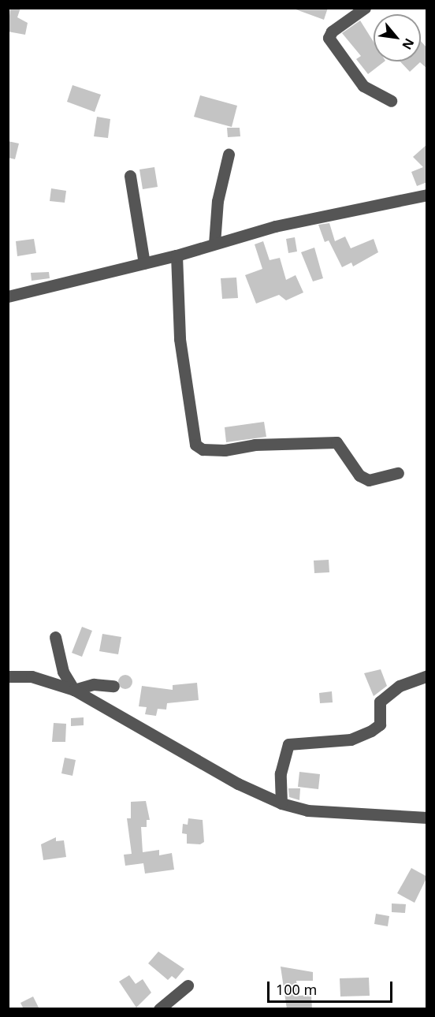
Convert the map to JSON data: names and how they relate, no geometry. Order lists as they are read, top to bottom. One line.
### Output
{"scale_bar":"100 m","north":"bottom right"}
